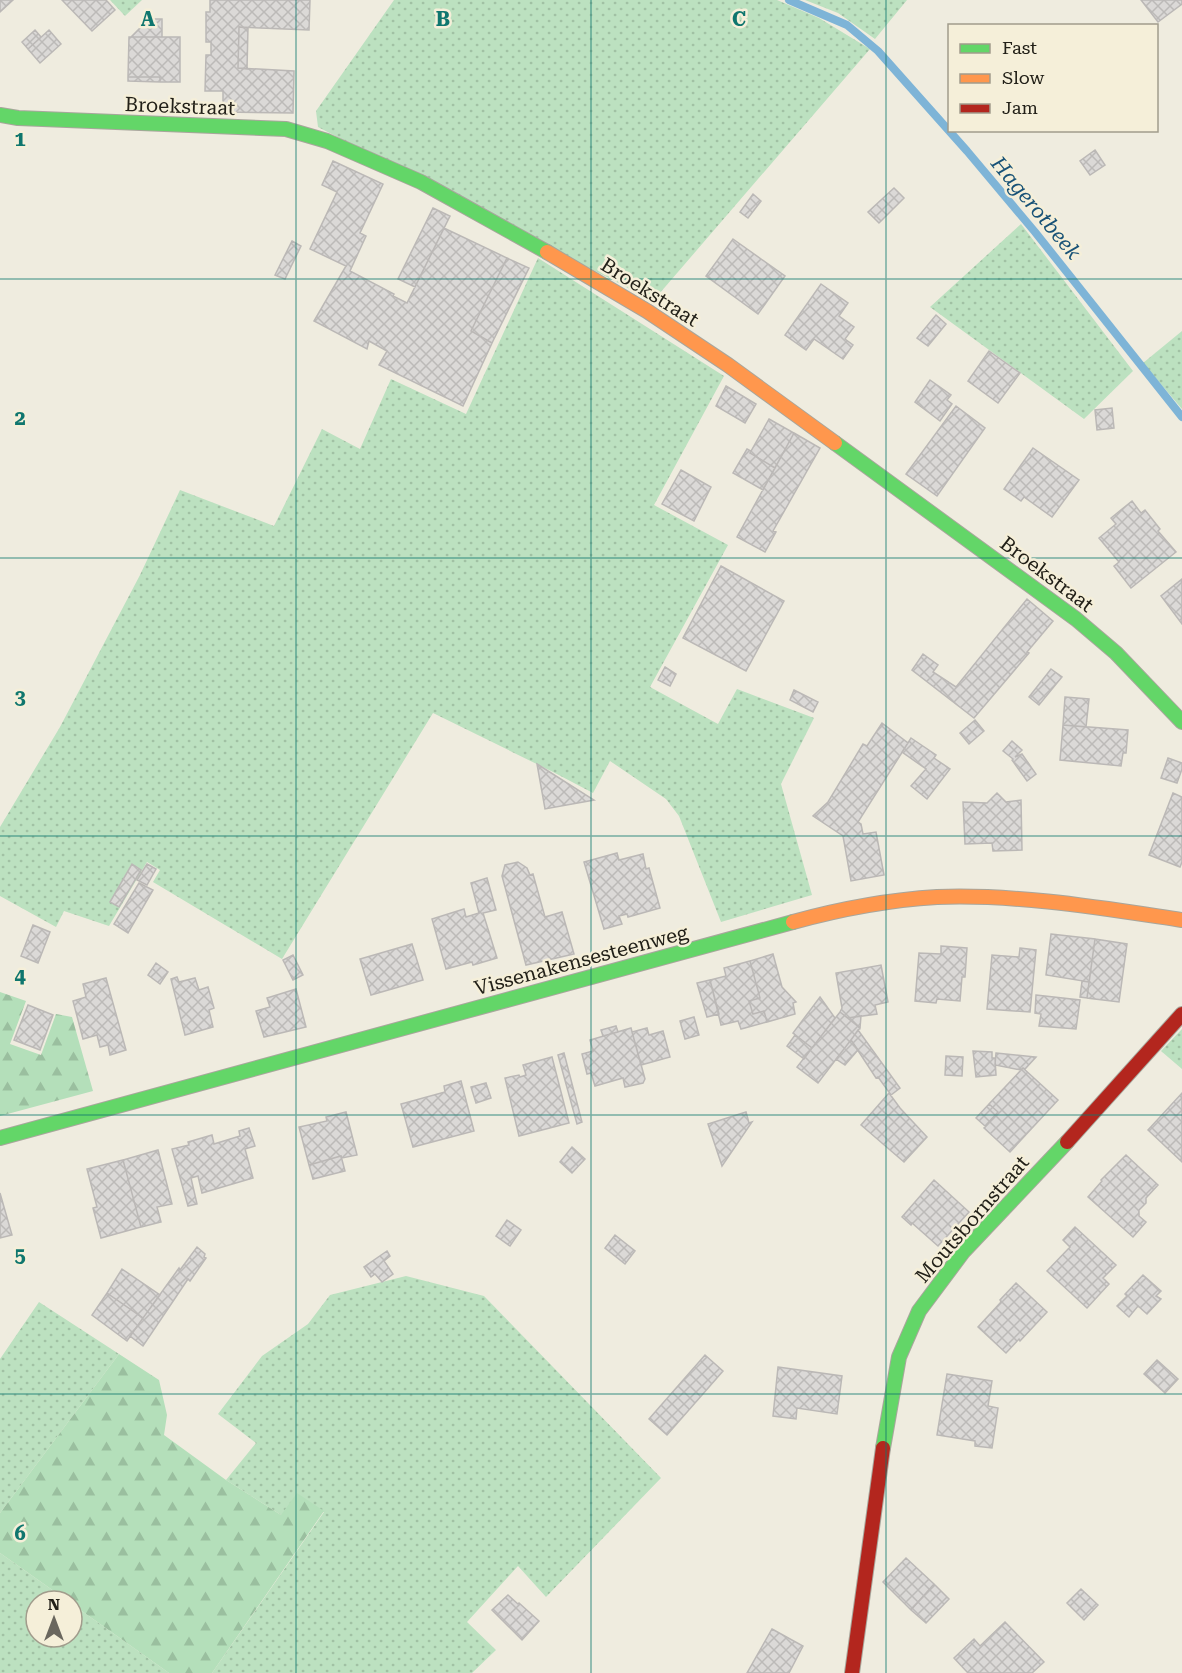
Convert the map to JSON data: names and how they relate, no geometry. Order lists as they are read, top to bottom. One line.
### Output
{"streets":{"street":["Broekstraat","Vissenakensesteenweg","Moutsbornstraat"]},"water":["Hagerotbeek"],"legend":["Fast","Slow","Jam"],"north":"top","grid":{"columns":["A","B","C"],"rows":["1","2","3","4","5","6"]}}
